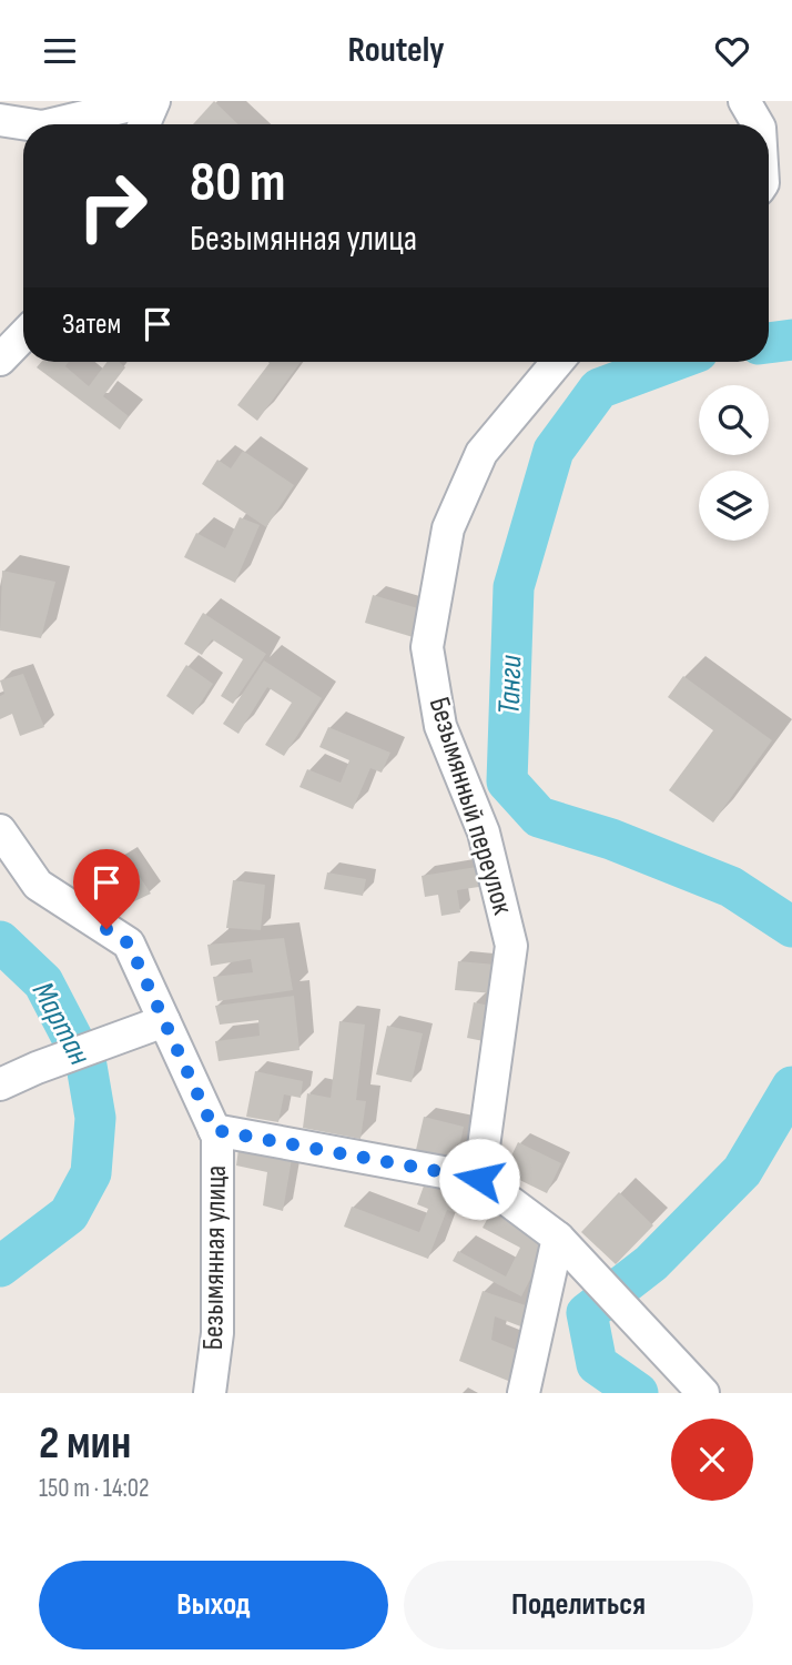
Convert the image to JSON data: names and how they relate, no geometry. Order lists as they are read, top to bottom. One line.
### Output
{"streets":{"street":["Безымянный переулок","Безымянная улица"]},"water":["Танги","Мартан"],"page":{"header":"Routely","turn":["80 m","Безымянная улица"],"then":"Затем","heading":["2 мин","150 m · 14:02"],"buttons":["Выход","Поделиться"]}}
